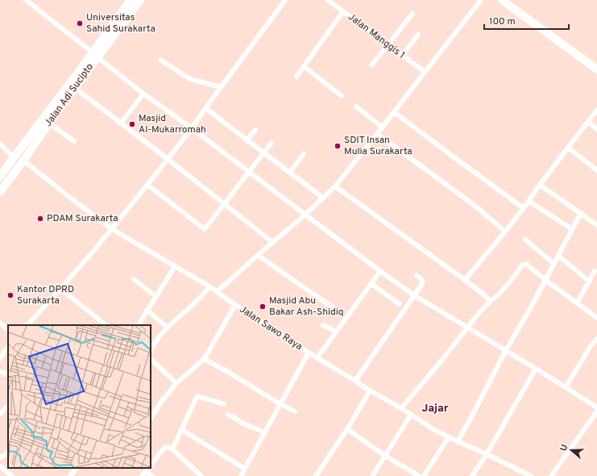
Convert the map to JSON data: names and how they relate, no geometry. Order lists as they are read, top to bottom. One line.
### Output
{"streets":{"main road":["Jalan Adi Sucipto"],"street":["Jalan Manggis 1","Jalan Sawo Raya"]},"crossings":[["Jalan Adi Sucipto","Jalan Sawo Raya"]],"districts":["Jajar"],"places":["Universitas Sahid Surakarta","Masjid Al-Mukarromah","SDIT Insan Mulia Surakarta","PDAM Surakarta","Kantor DPRD Surakarta","Masjid Abu Bakar Ash-Shidiq"],"scale_bar":"100 m","north":"left"}
